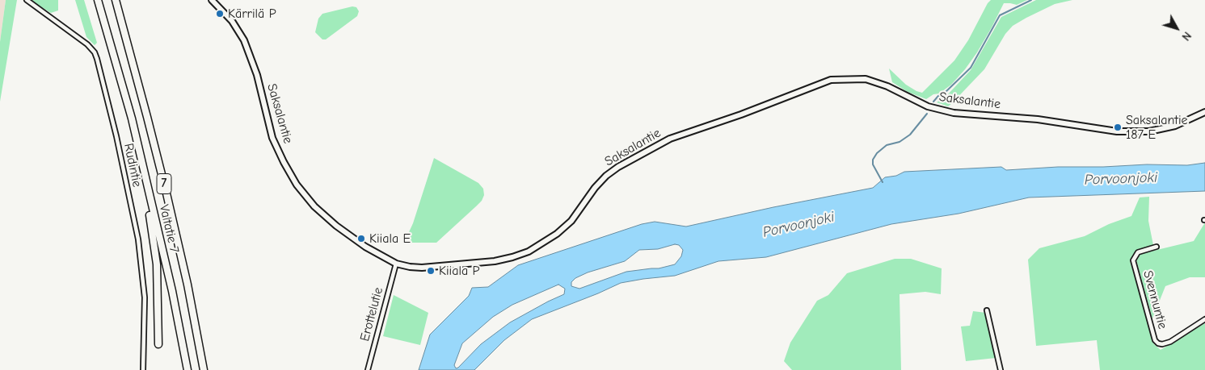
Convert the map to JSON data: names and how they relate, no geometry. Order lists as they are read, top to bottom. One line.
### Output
{"streets":{"highway":["7","Valtatie 7"],"street":["Saksalantie","Rudintie","Svennuntie","Erottelutie"]},"crossings":[["Saksalantie","Erottelutie"]],"water":["Porvoonjoki"],"places":["Kärrilä P","Saksalantie 187 E","Kiiala E","Kiiala P"],"north":"bottom right"}
